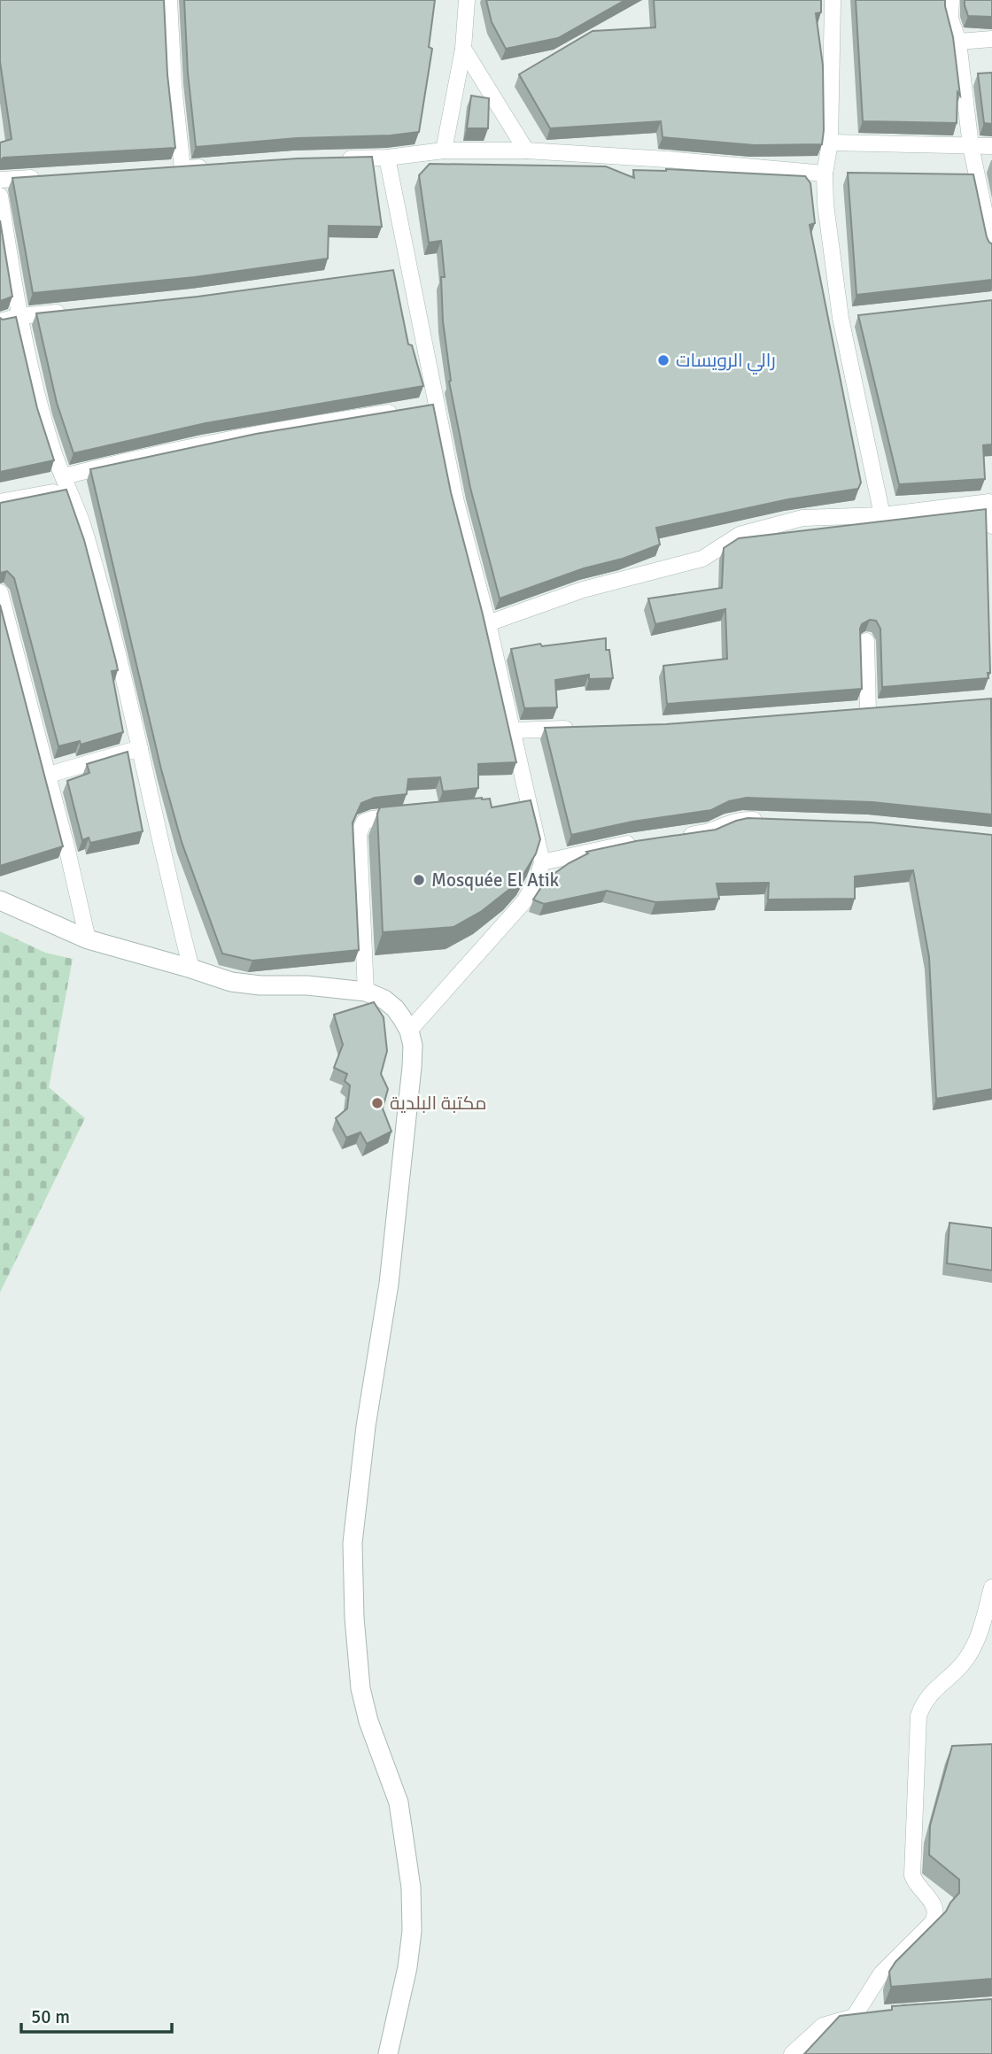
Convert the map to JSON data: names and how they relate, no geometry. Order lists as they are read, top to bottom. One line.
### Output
{"places":["رالي الرويسات","Mosquée El Atik","مكتبة البلدية"],"scale_bar":"50 m"}
